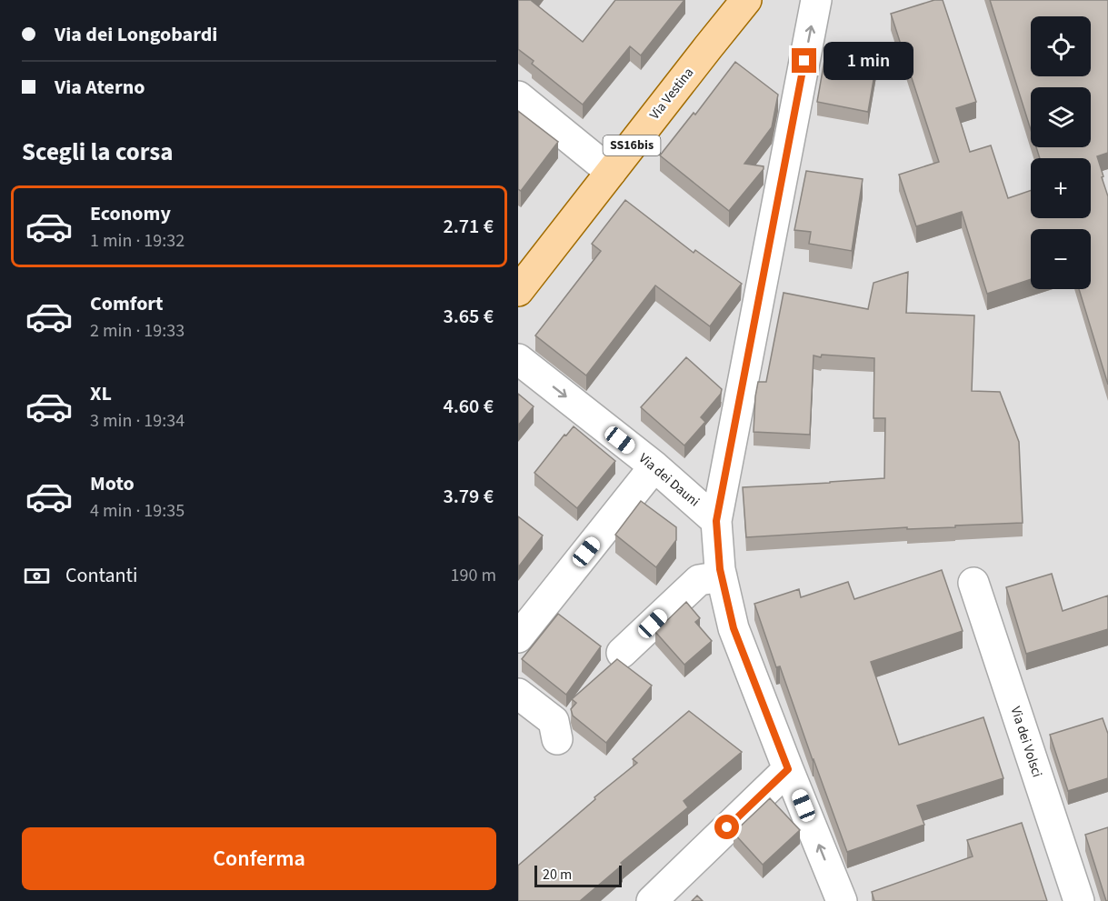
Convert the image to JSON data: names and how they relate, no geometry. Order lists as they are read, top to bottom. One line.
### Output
{"streets":{"main road":["Via Vestina","SS16bis"],"street":["Via dei Dauni","Via dei Volsci"]},"one_way":["Via dei Dauni"],"scale_bar":"20 m","page":{"banner":["Via dei Longobardi","Via Aterno"],"map_buttons":["+","−"],"bubble":"1 min","heading":"Scegli la corsa","list":[{"name":"Economy","note":"1 min · 19:32","value":"2.71 €"},{"name":"Comfort","note":"2 min · 19:33","value":"3.65 €"},{"name":"XL","note":"3 min · 19:34","value":"4.60 €"},{"name":"Moto","note":"4 min · 19:35","value":"3.79 €"}],"pay":["Contanti","190 m"],"buttons":"Conferma","scale":"20 m"}}
